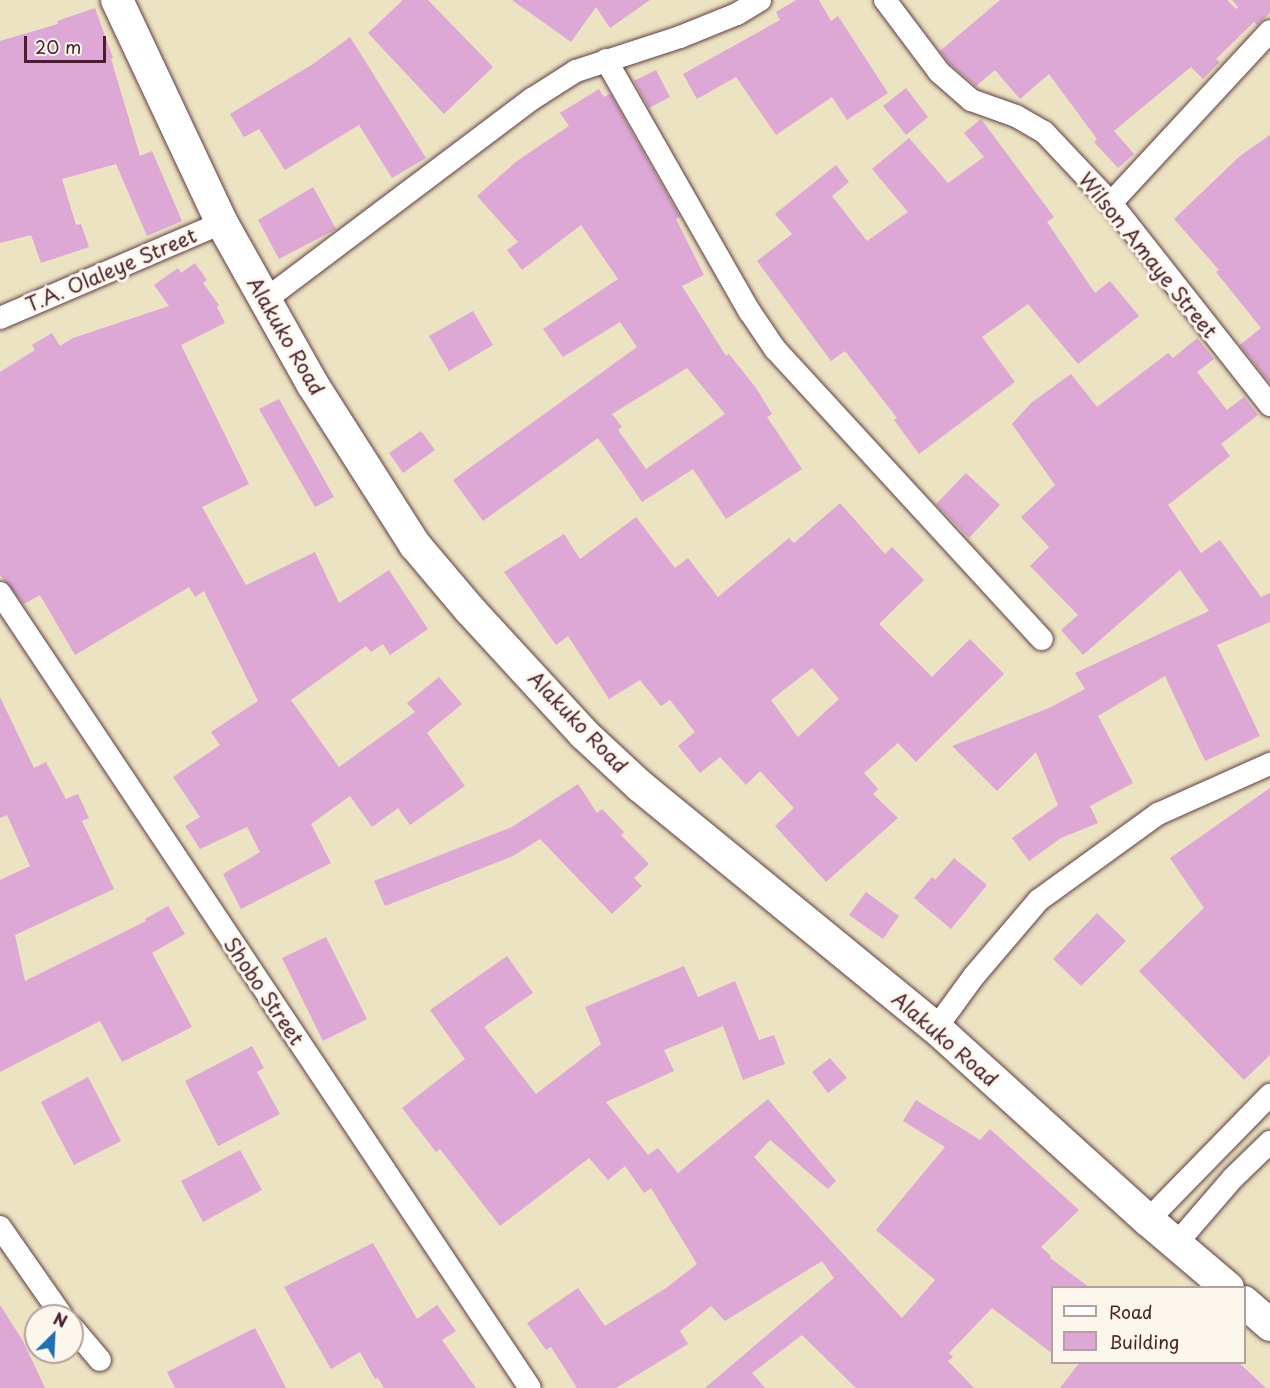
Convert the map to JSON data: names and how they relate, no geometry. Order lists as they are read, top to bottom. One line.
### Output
{"streets":{"main road":["Alakuko Road"],"street":["Wilson Amaye Street","T.A. Olaleye Street","Shobo Street"]},"crossings":[["T.A. Olaleye Street","Alakuko Road"]],"legend":["Road","Building"],"scale_bar":"20 m","north":"top right"}
